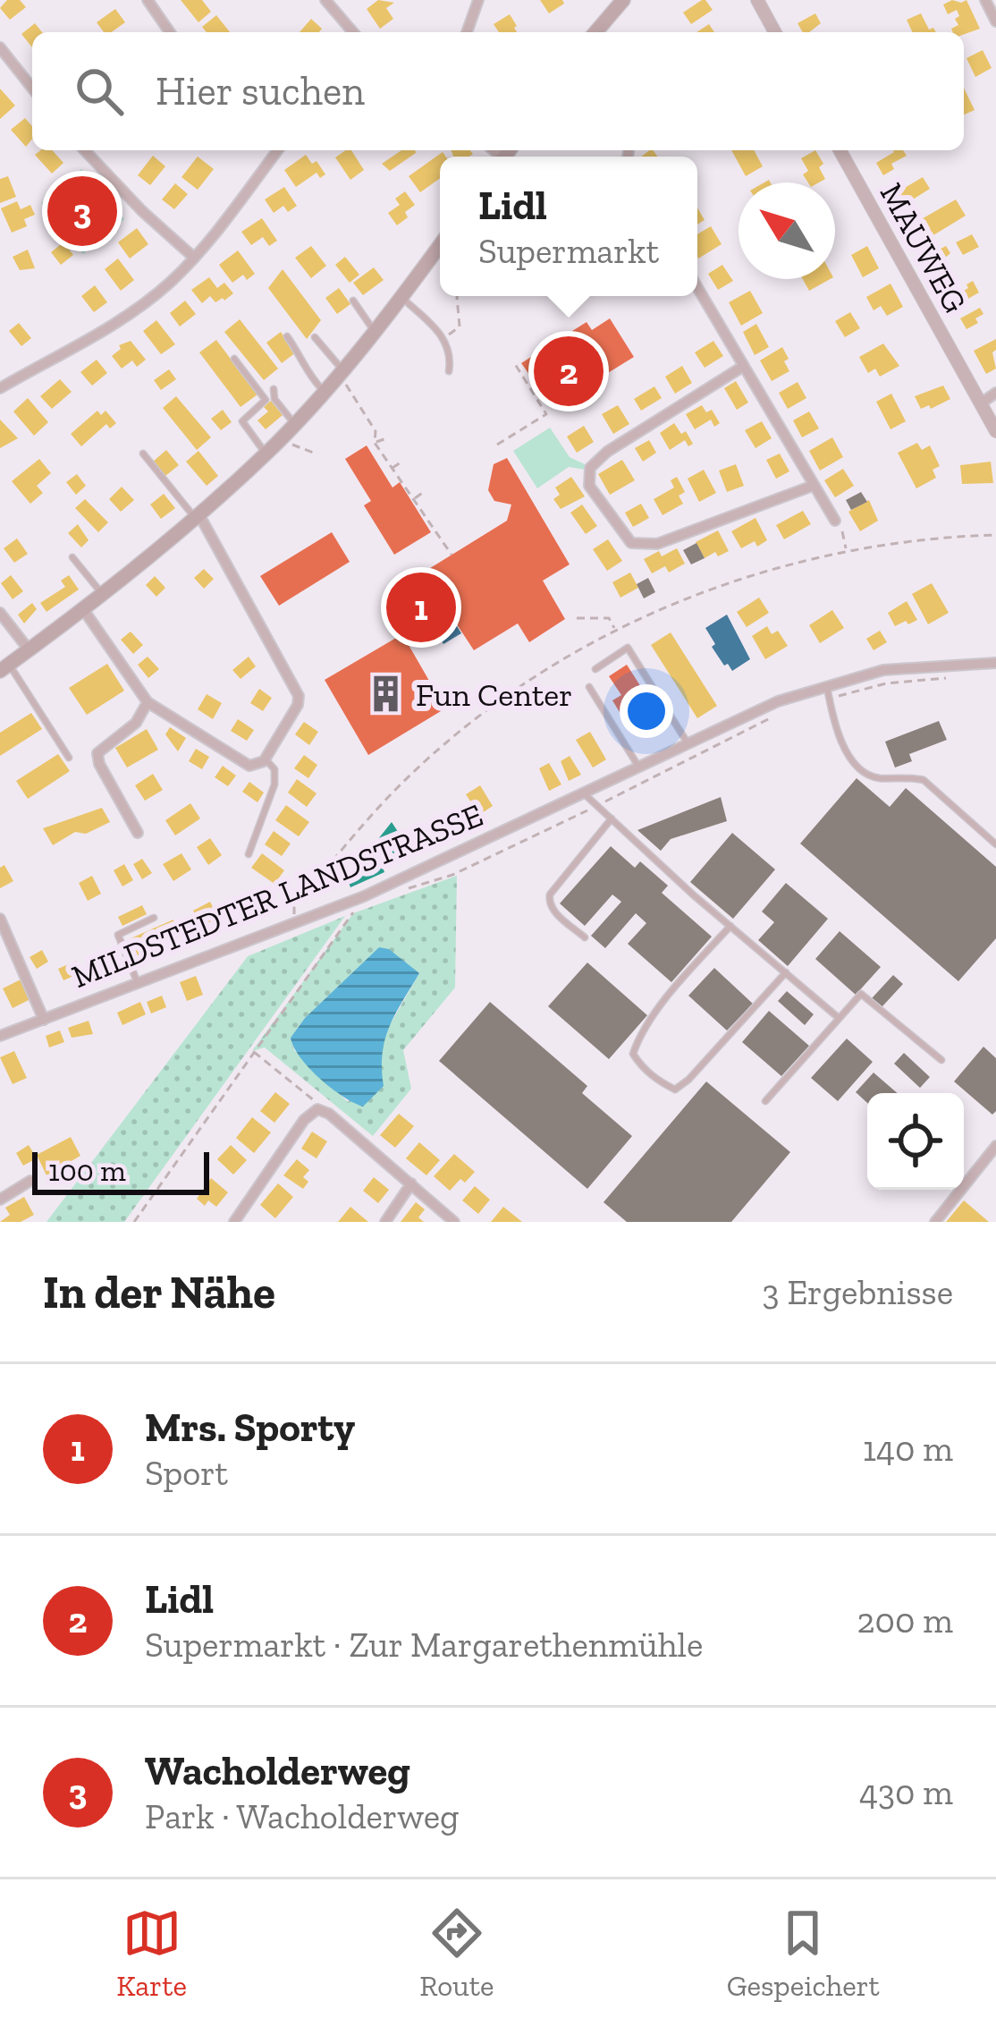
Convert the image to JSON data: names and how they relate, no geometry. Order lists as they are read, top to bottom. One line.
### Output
{"streets":{"street":["MAUWEG","MILDSTEDTER LANDSTRASSE"]},"places":{"building":["Fun Center"]},"scale_bar":"100 m","north":"top left","page":{"search":"Hier suchen","popup":["Lidl","Supermarkt"],"pins":["3","2","1"],"scale":"100 m","heading":["In der Nähe","3 Ergebnisse"],"list":[{"mark":"1","name":"Mrs. Sporty","note":"Sport","value":"140 m"},{"mark":"2","name":"Lidl","note":"Supermarkt · Zur Margarethenmühle","value":"200 m"},{"mark":"3","name":"Wacholderweg","note":"Park · Wacholderweg","value":"430 m"}],"nav":["Karte","Route","Gespeichert"]}}
